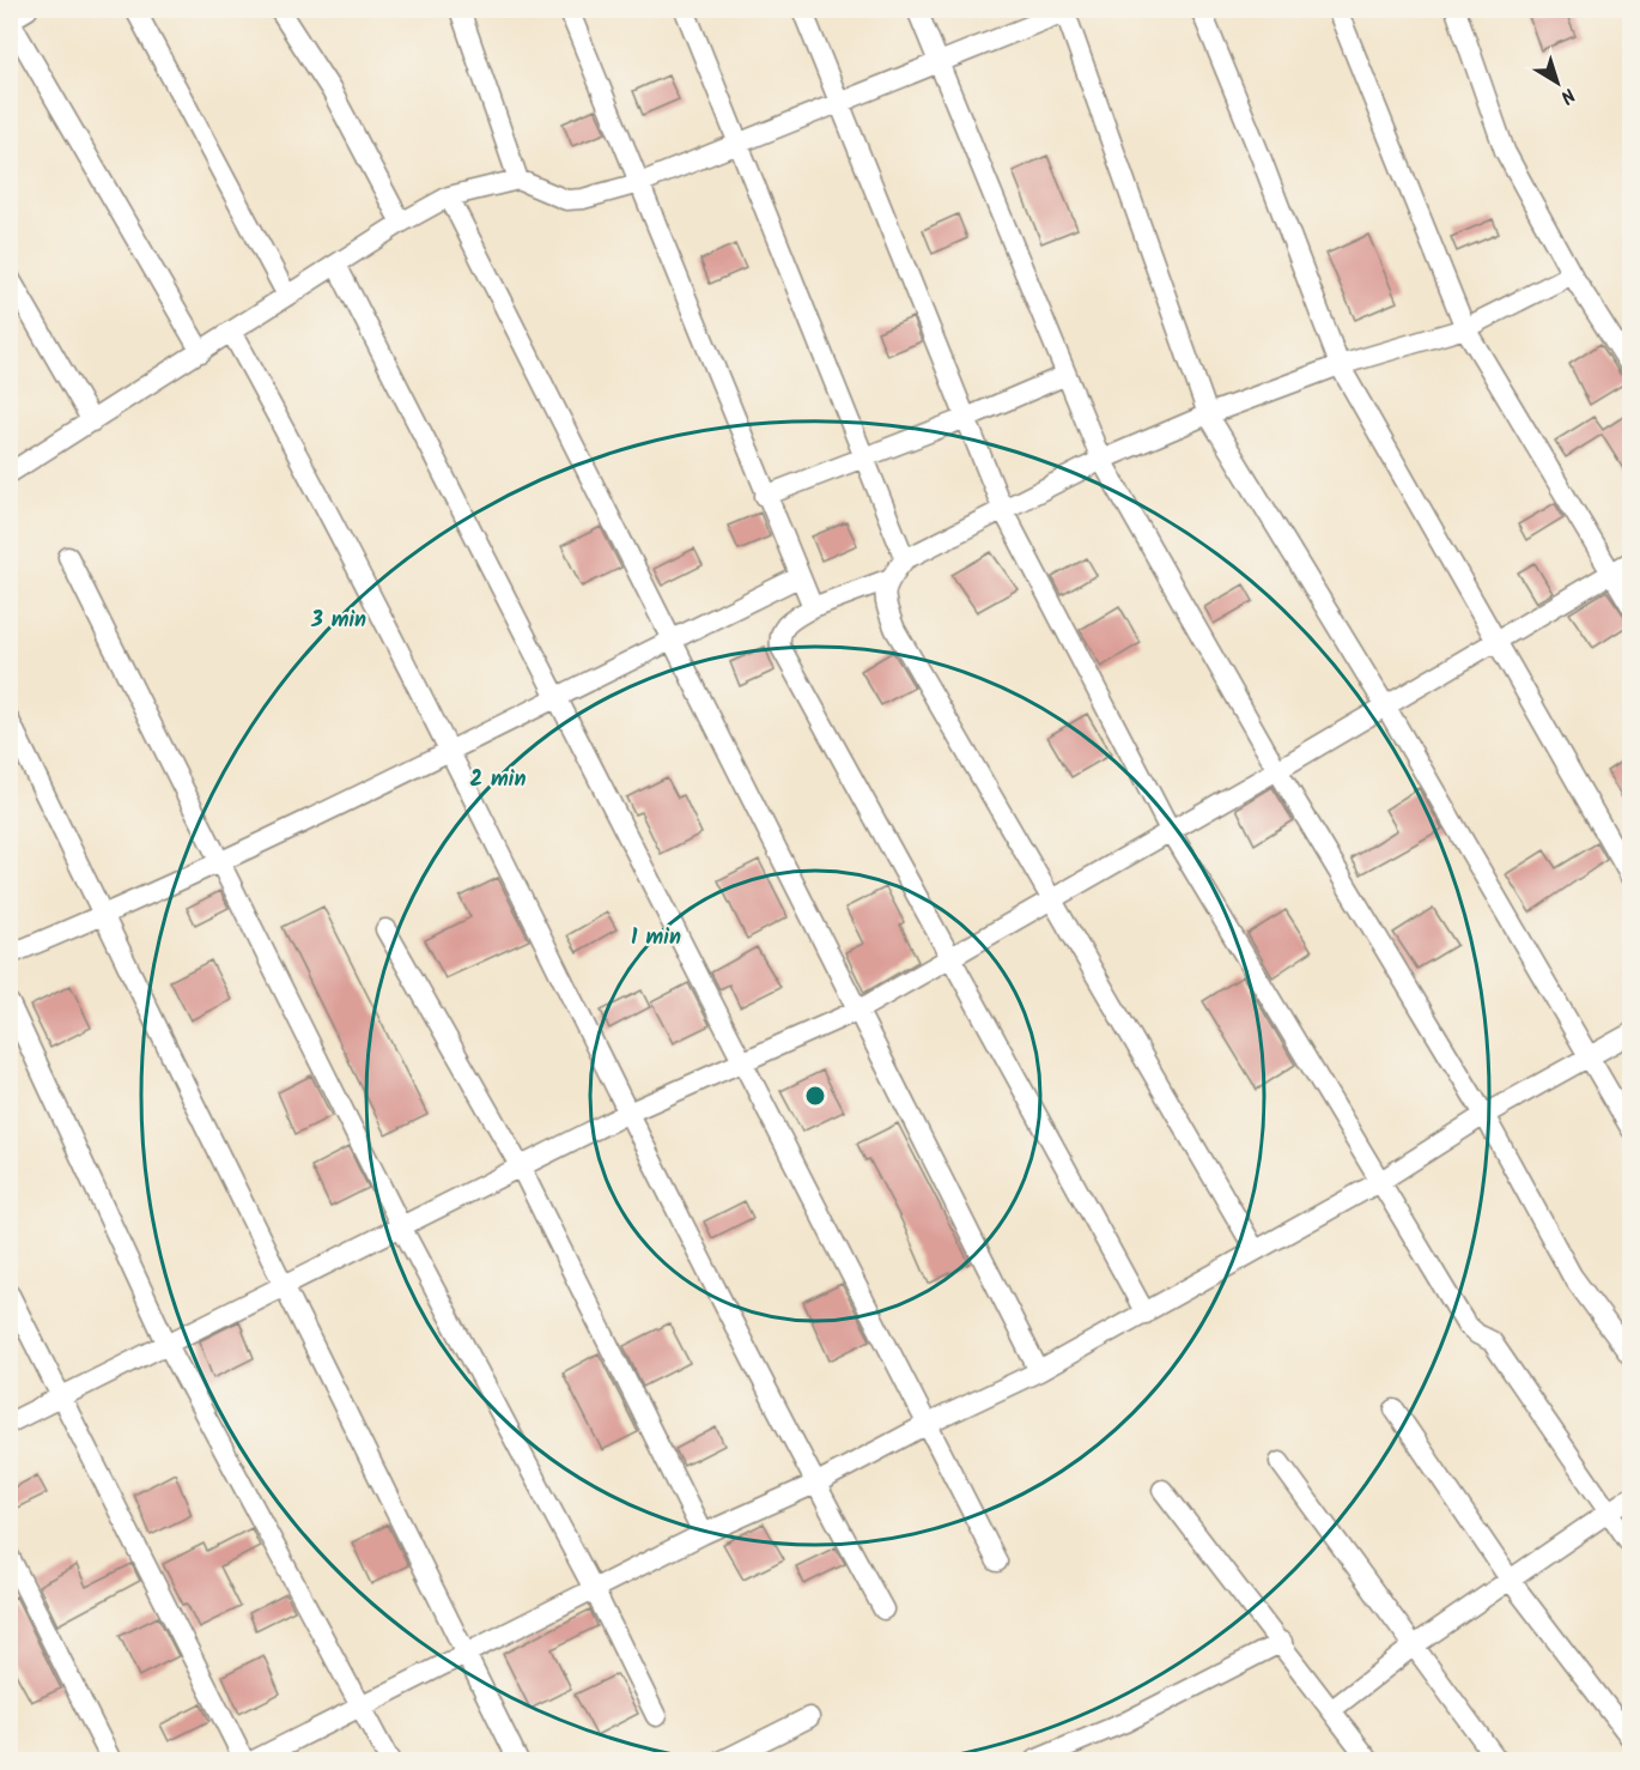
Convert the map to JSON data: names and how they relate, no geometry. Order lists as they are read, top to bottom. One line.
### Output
{"north":"bottom right","rings":["3 min","2 min","1 min"]}
